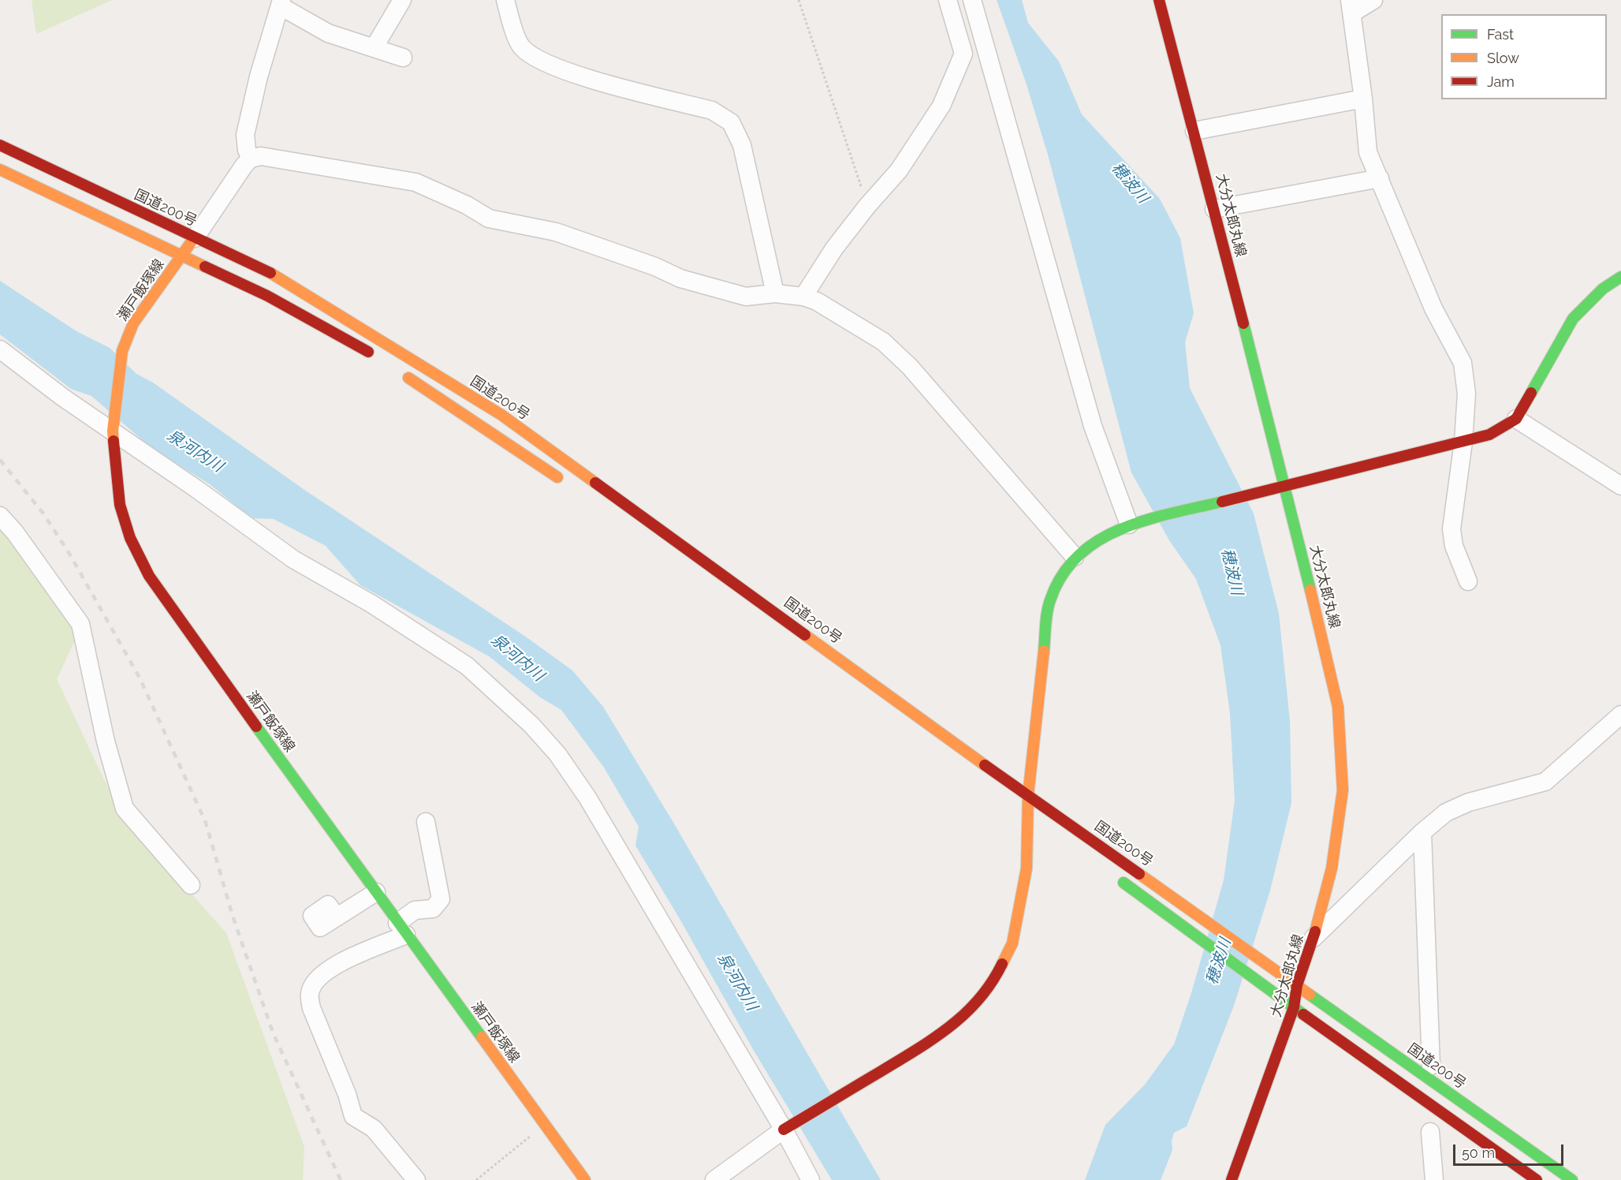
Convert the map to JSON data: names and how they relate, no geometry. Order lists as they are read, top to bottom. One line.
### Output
{"streets":{"main road":["国道200号","大分太郎丸線","瀬戸飯塚線"]},"crossings":[["国道200号","大分太郎丸線"],["国道200号","瀬戸飯塚線"]],"water":["穂波川","泉河内川"],"legend":["Fast","Slow","Jam"],"scale_bar":"50 m"}
